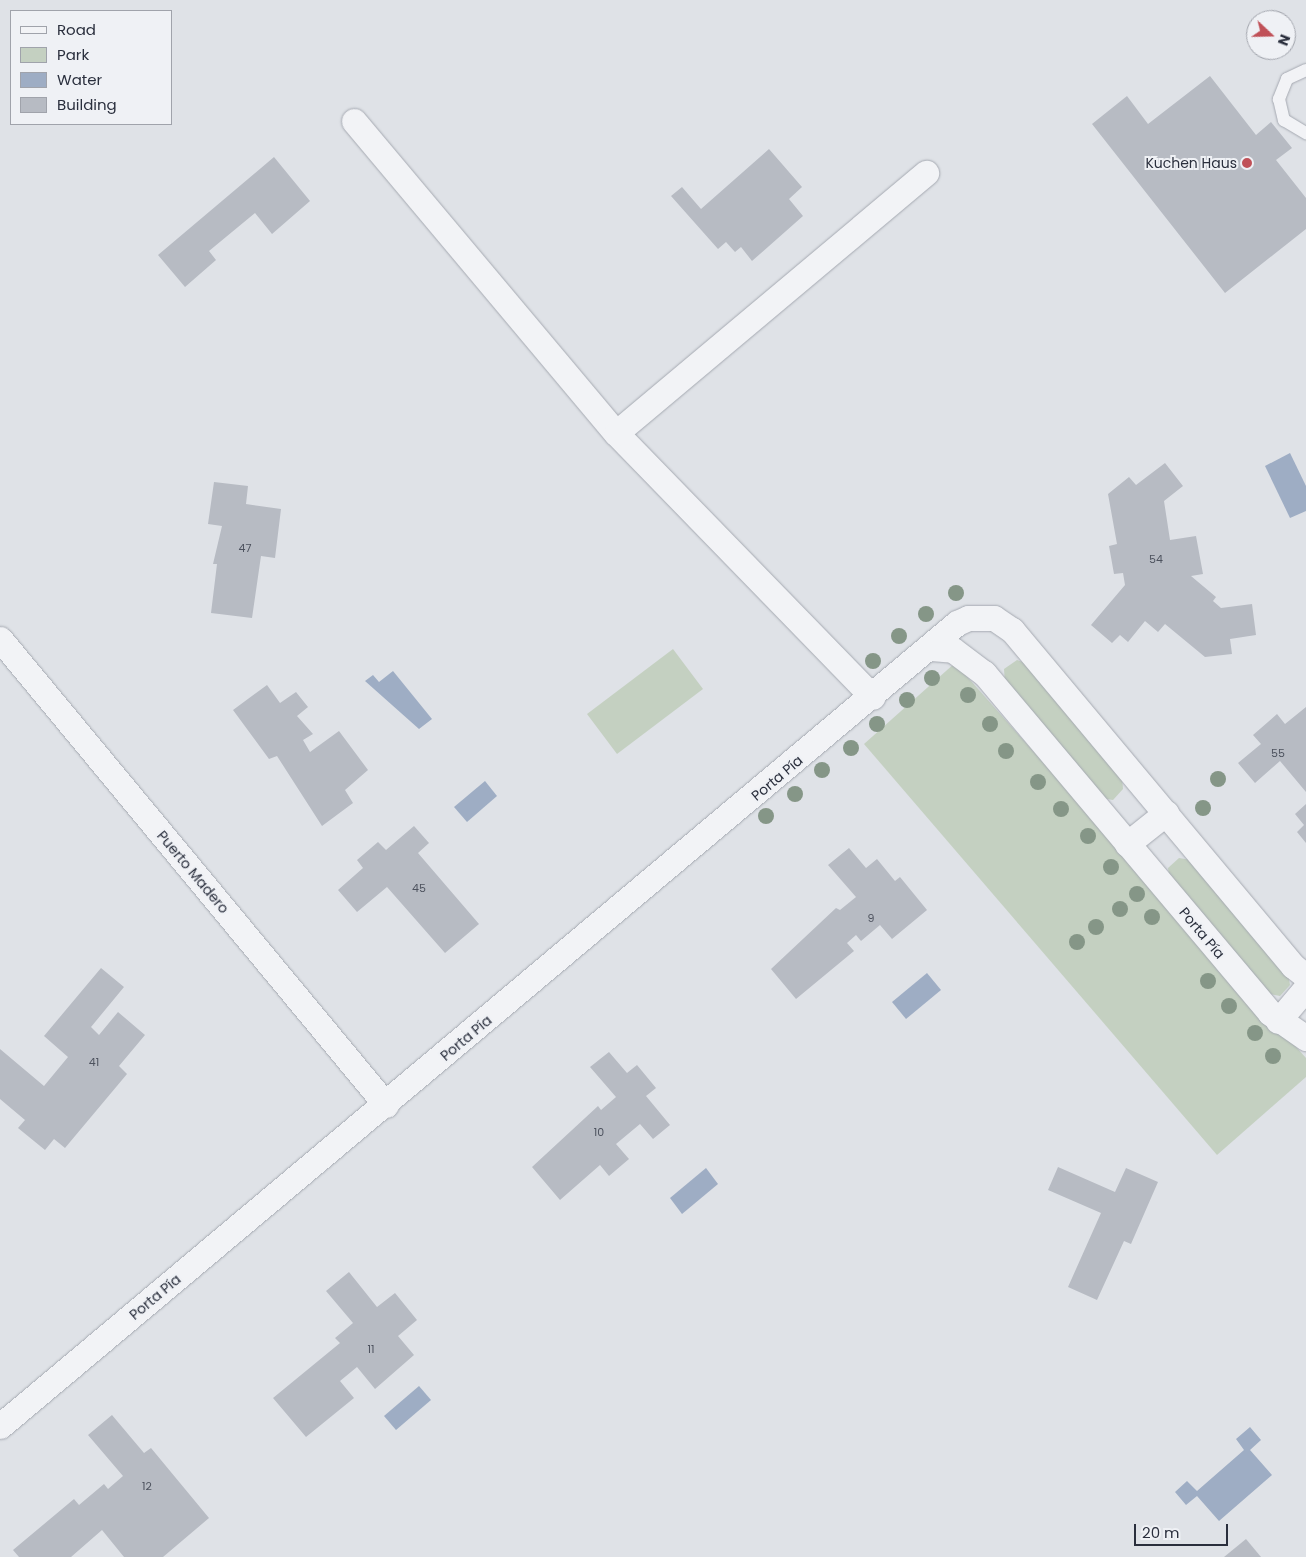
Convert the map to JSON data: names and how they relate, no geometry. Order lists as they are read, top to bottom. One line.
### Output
{"streets":{"street":["Porta Pía","Puerto Madero"]},"crossings":[["Porta Pía","Puerto Madero"]],"places":["Kuchen Haus"],"house_numbers":["47","54","55","45","9","41","10","11","12"],"legend":["Road","Park","Water","Building"],"scale_bar":"20 m","north":"right"}
